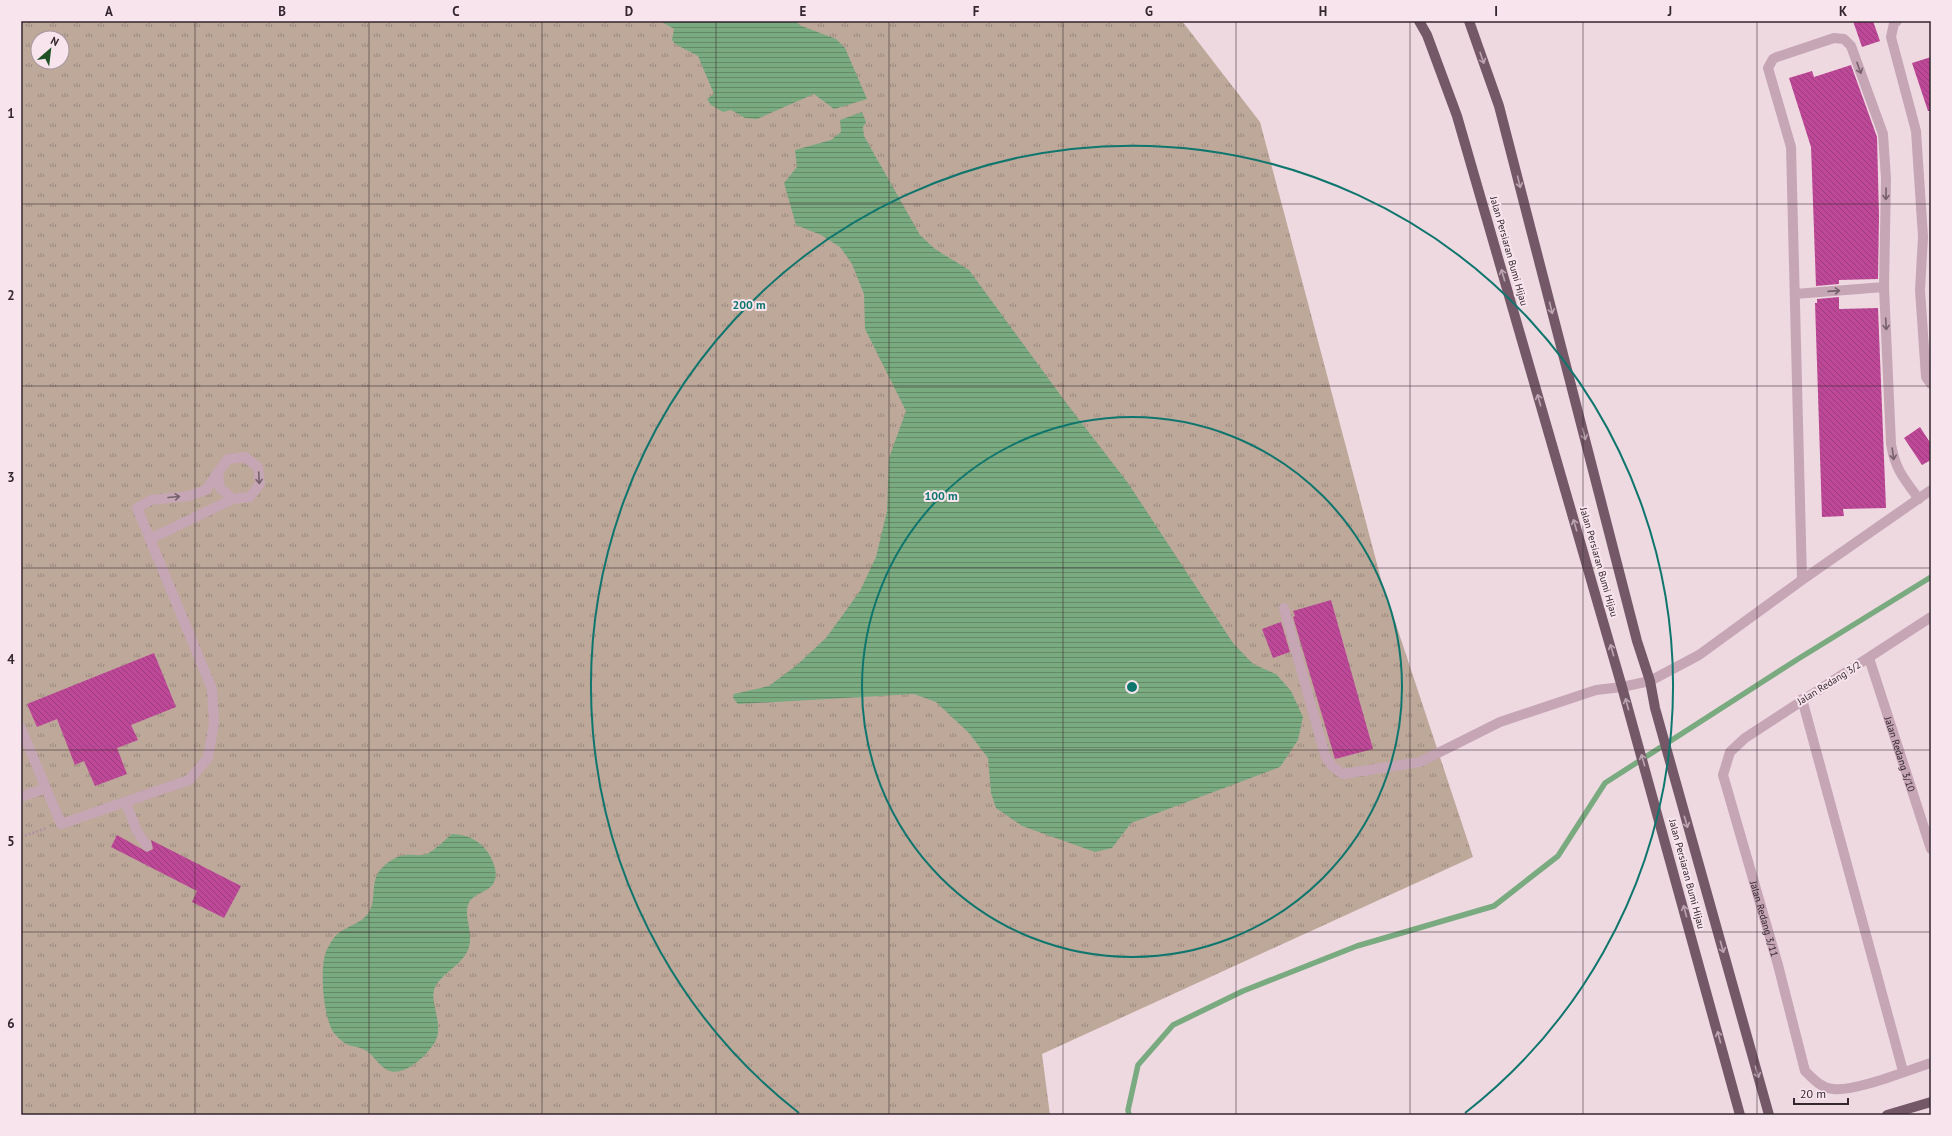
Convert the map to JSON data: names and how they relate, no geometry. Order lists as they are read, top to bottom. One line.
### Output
{"streets":{"main road":["Jalan Persiaran Bumi Hijau"],"street":["Jalan Redang 3/2","Jalan Redang 3/10","Jalan Redang 3/11"]},"crossings":[["Jalan Redang 3/2","Jalan Redang 3/10"],["Jalan Redang 3/2","Jalan Redang 3/11"]],"scale_bar":"20 m","north":"top right","grid":{"columns":["A","B","C","D","E","F","G","H","I","J","K"],"rows":["1","2","3","4","5","6"]},"rings":["200 m","100 m"]}
